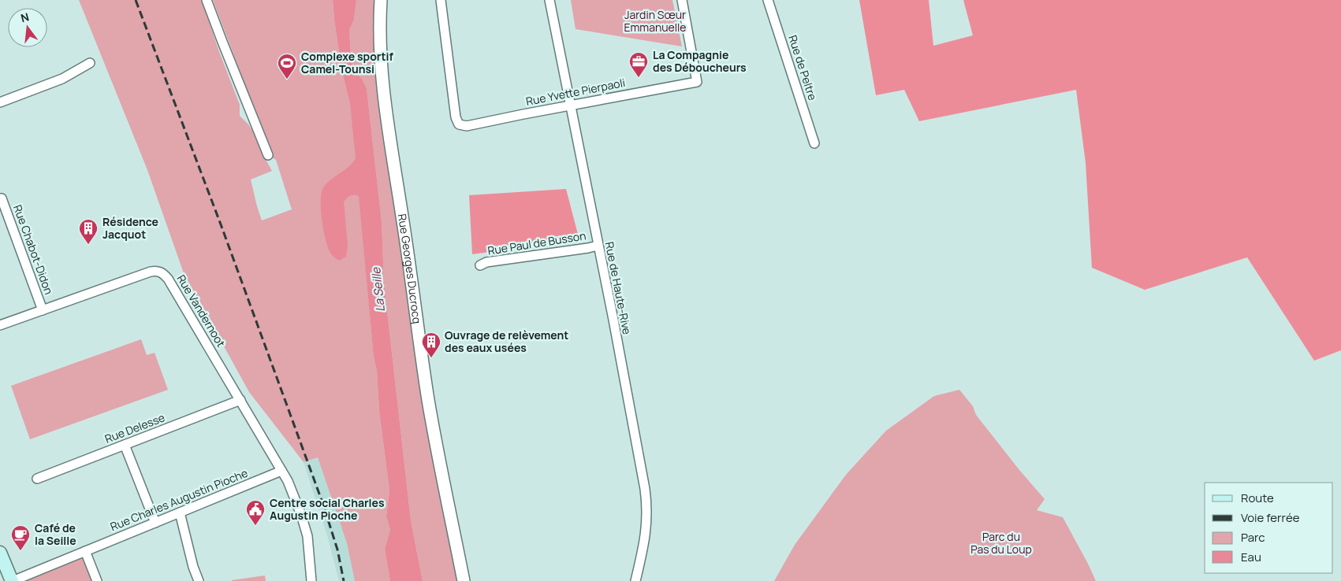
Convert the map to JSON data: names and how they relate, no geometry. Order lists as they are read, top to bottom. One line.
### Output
{"streets":{"street":["Rue de Peltre","Rue Yvette Pierpaoli","Rue Paul de Busson","Rue Chabot-Didon","Rue Georges Ducrocq","Rue de Haute-Rive","Rue Vandernoot","Rue Delesse","Rue Charles Augustin Pioche"]},"crossings":[["Rue Yvette Pierpaoli","Rue de Haute-Rive"],["Rue Paul de Busson","Rue de Haute-Rive"],["Rue Chabot-Didon","Rue Vandernoot"],["Rue Vandernoot","Rue Delesse"],["Rue Vandernoot","Rue Charles Augustin Pioche"]],"water":["La Seille"],"parks":["Jardin Sœur Emmanuelle","Parc du Pas du Loup"],"places":{"office":["La Compagnie des Déboucheurs"],"sports":["Complexe sportif Camel-Tounsi"],"building":["Résidence Jacquot","Ouvrage de relèvement des eaux usées"],"public building":["Centre social Charles Augustin Pioche"],"cafe":["Café de la Seille"]},"legend":["Route","Voie ferrée","Parc","Eau"],"north":"top"}
